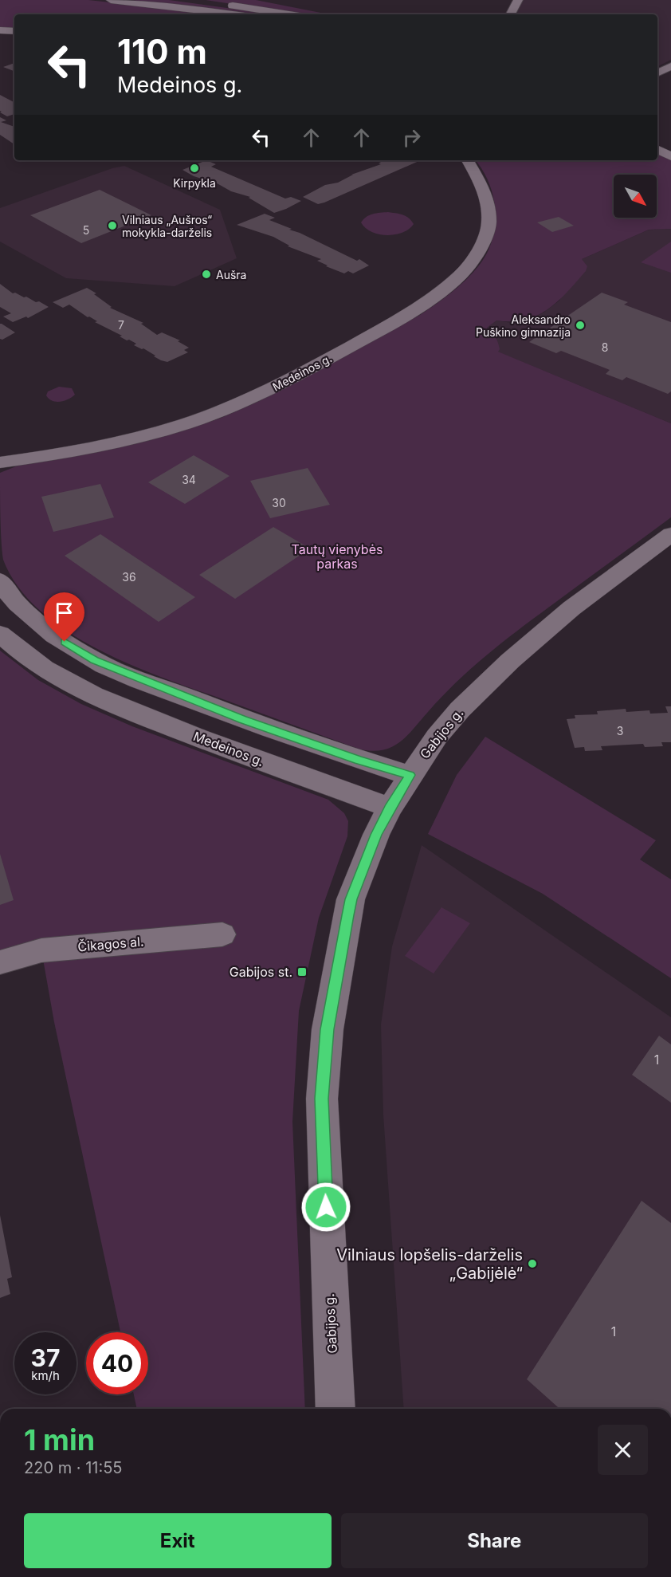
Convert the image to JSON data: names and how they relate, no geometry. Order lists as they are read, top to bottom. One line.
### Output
{"streets":{"street":["Medeinos g.","Gabijos g.","Čikagos al."]},"crossings":[["Medeinos g.","Gabijos g."]],"parks":["Tautų vienybės parkas"],"places":{"other":["Kirpykla","Vilniaus „Aušros“ mokykla-darželis","Aušra","Aleksandro Puškino gimnazija","Vilniaus lopšelis-darželis „Gabijėlė“"],"transit":["Gabijos st."]},"house_numbers":["5","7","8","34","30","36","3","1","1"],"north":"bottom right","page":{"turn":["110 m","Medeinos g."],"speed":"37 km/h","limit":"40","heading":["1 min","220 m · 11:55"],"buttons":["Exit","Share"]}}
